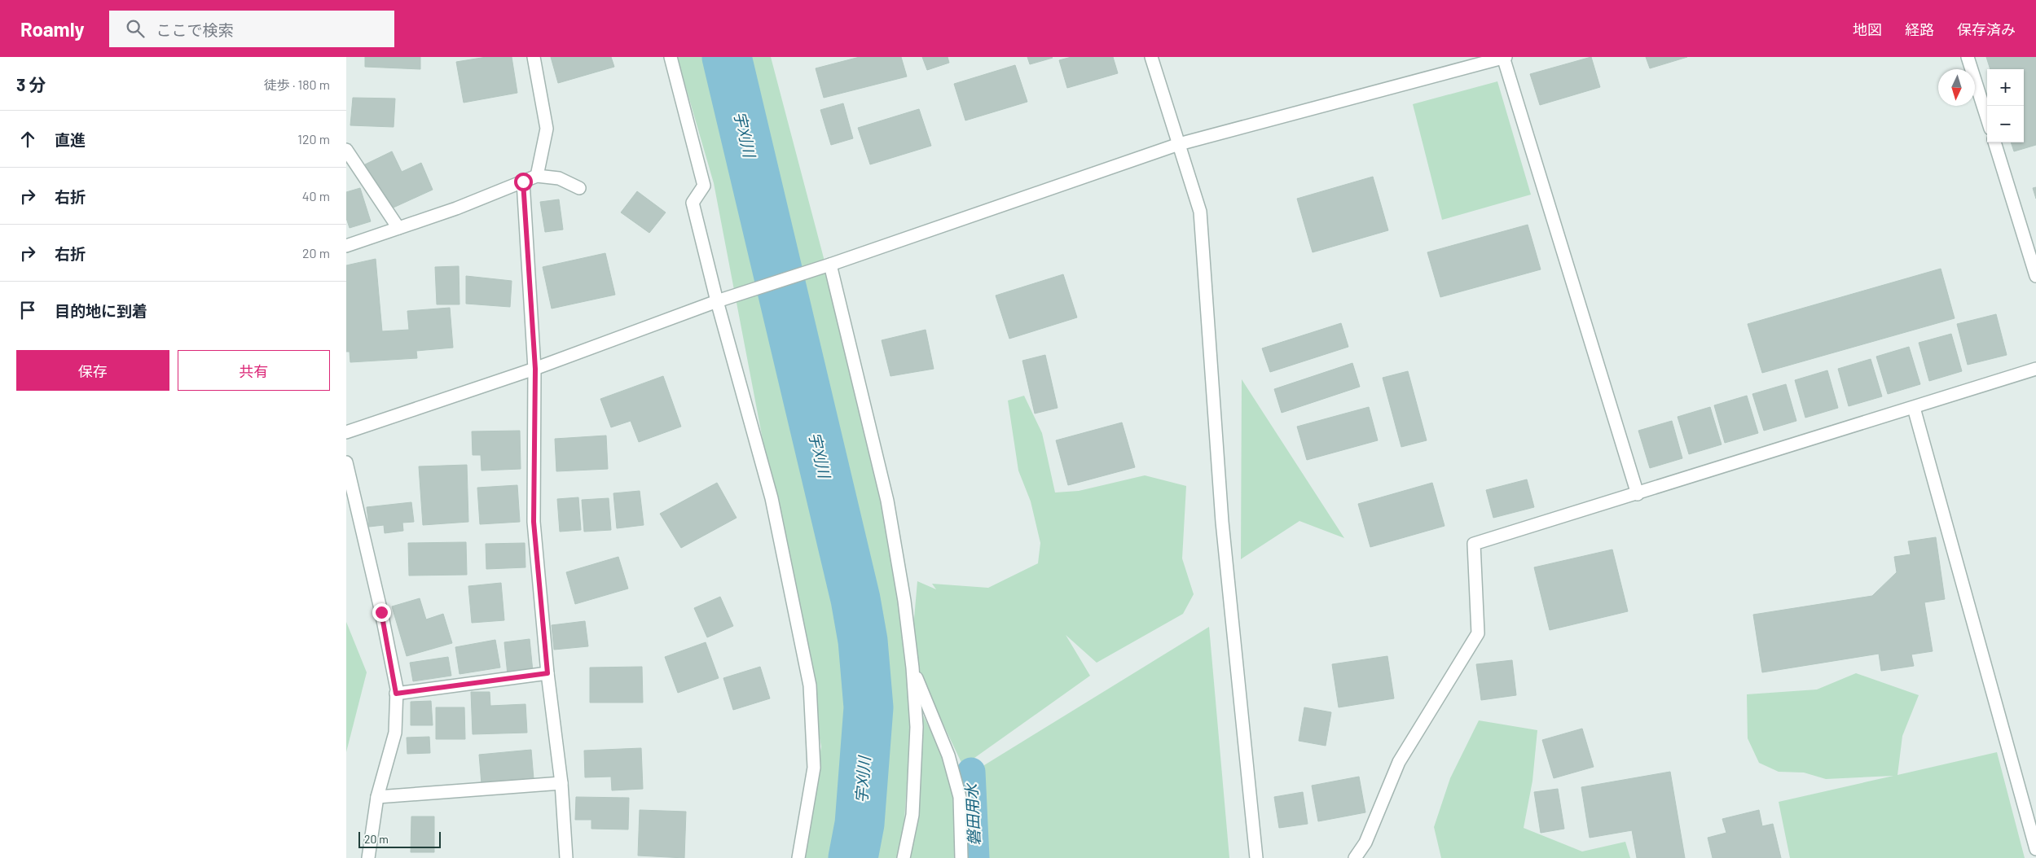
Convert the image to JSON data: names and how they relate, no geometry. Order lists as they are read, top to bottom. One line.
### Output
{"water":["宇刈川","磐田用水"],"scale_bar":"20 m","north":"bottom","page":{"header":"Roamly","search":"ここで検索","nav":["地図","経路","保存済み"],"heading":["3 分","徒歩 · 180 m"],"map_buttons":["+","−"],"list":[["直進","120 m"],["右折","40 m"],["右折","20 m"],"目的地に到着"],"buttons":["保存","共有"],"scale":"20 m"}}
